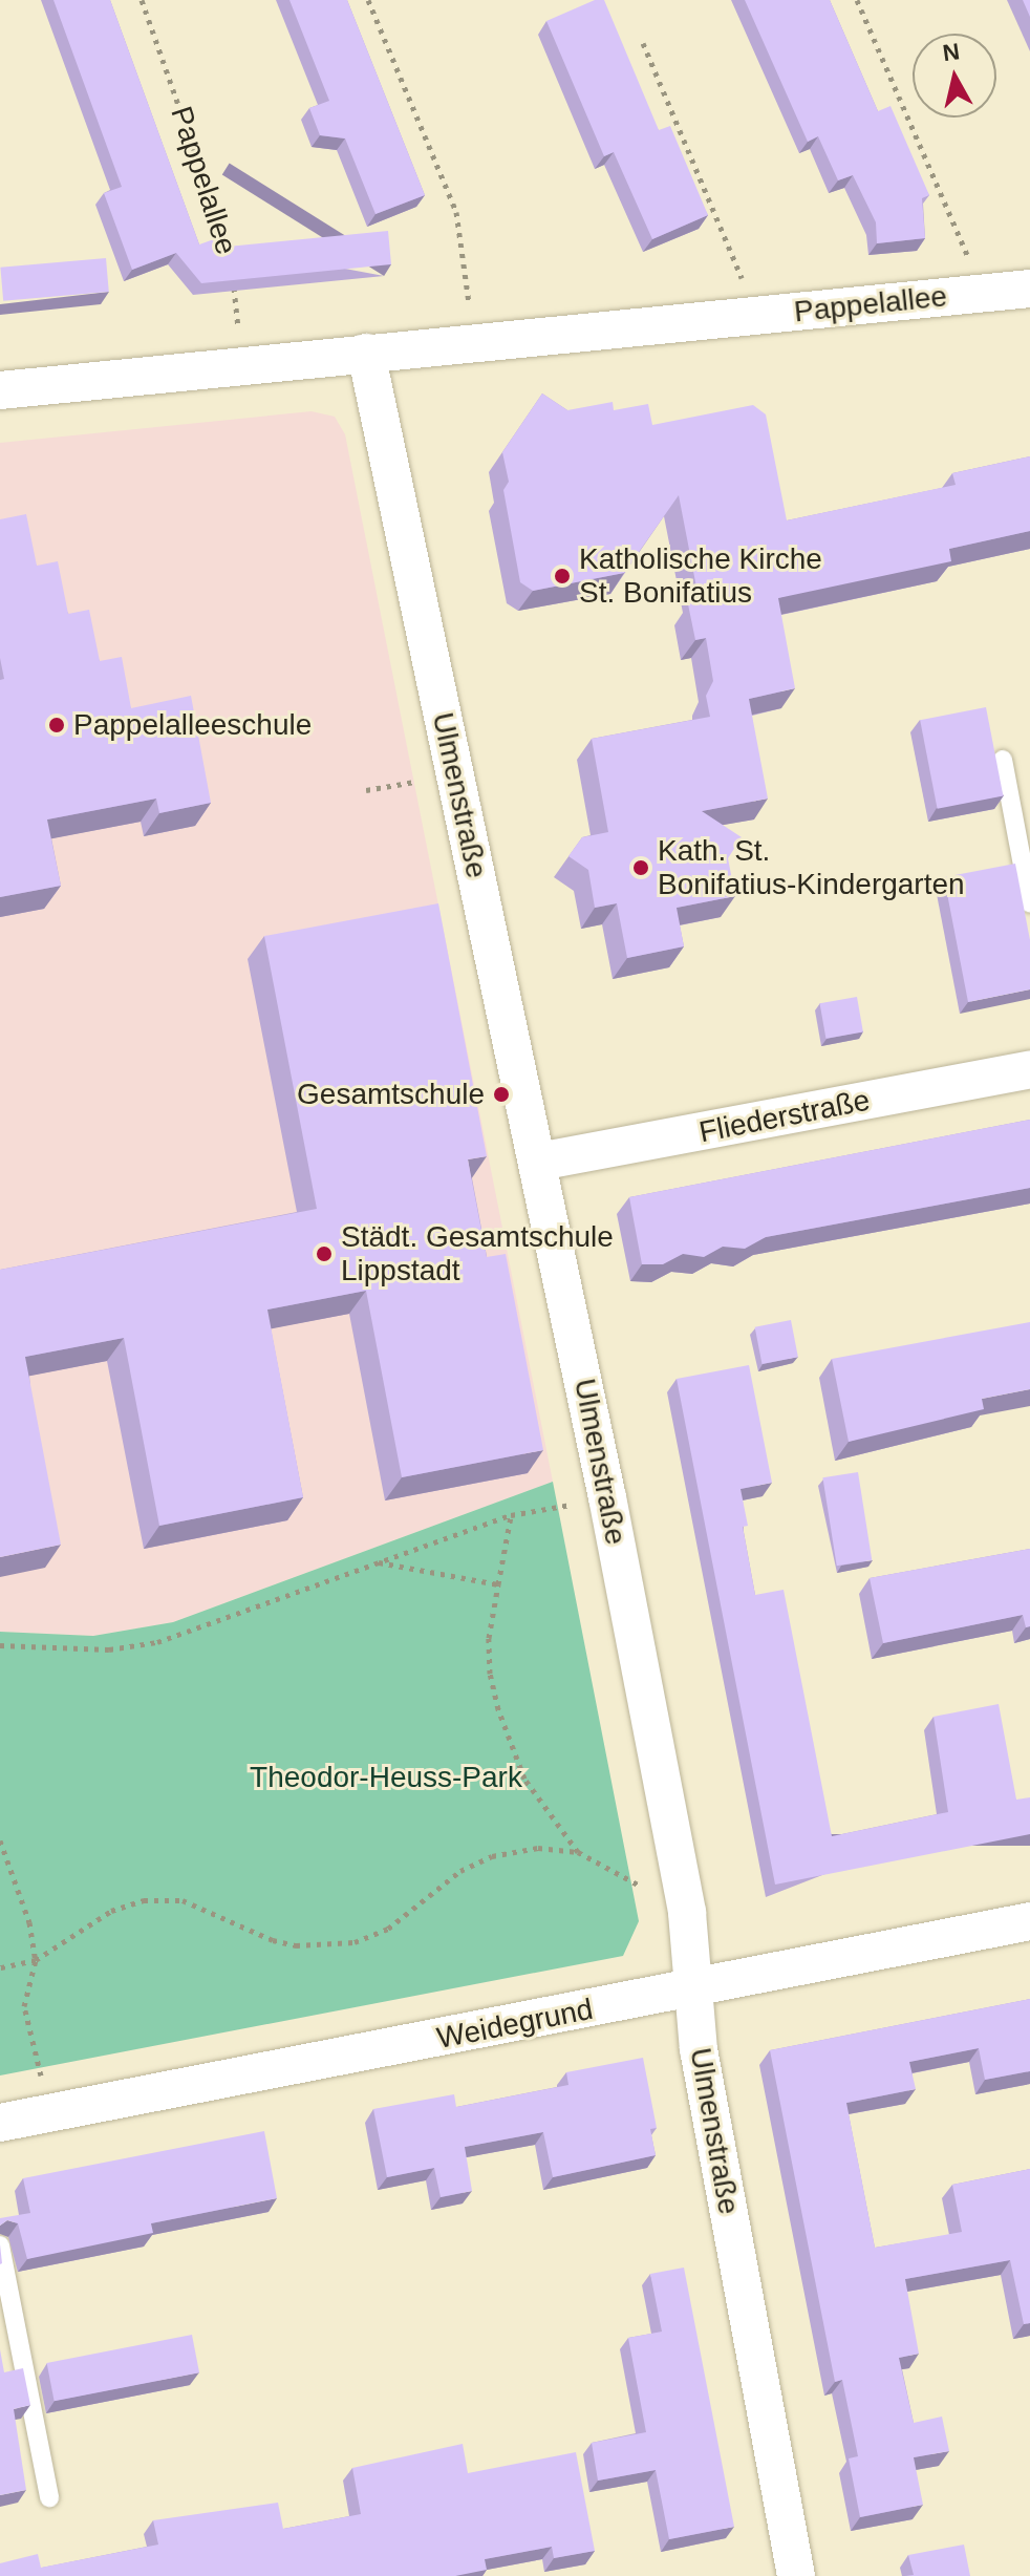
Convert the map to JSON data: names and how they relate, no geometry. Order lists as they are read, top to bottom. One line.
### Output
{"streets":{"street":["Pappelallee","Ulmenstraße","Fliederstraße","Weidegrund"]},"crossings":[["Pappelallee","Ulmenstraße"],["Ulmenstraße","Fliederstraße"],["Ulmenstraße","Weidegrund"]],"parks":["Theodor-Heuss-Park"],"places":["Katholische Kirche St. Bonifatius","Pappelalleeschule","Kath. St. Bonifatius-Kindergarten","Gesamtschule","Städt. Gesamtschule Lippstadt"],"north":"top"}
